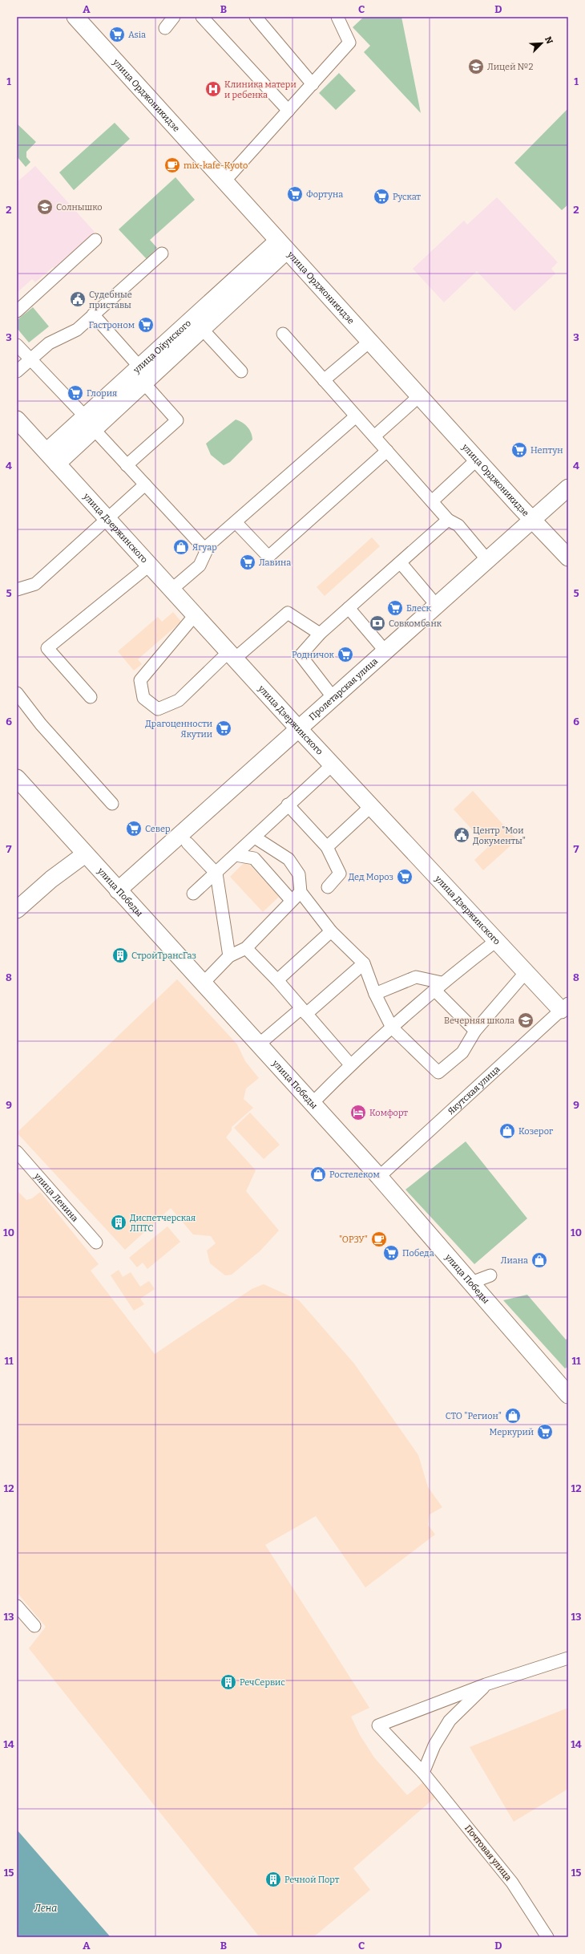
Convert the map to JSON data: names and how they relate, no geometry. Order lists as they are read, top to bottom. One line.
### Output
{"streets":{"street":["улица Орджоникидзе","улица Ойунского","улица Дзержинского","Пролетарская улица","улица Победы","Якутская улица","улица Ленина","Почтовая улица"]},"crossings":[["улица Орджоникидзе","улица Ойунского"],["улица Орджоникидзе","Пролетарская улица"],["улица Ойунского","улица Дзержинского"],["улица Дзержинского","Пролетарская улица"],["улица Дзержинского","Якутская улица"],["Пролетарская улица","улица Победы"],["улица Победы","Якутская улица"]],"water":["Лена"],"places":{"supermarket":["Asia","Фортуна","Рускат","Гастроном","Глория","Нептун","Лавина","Блеск","Родничок","Драгоценности Якутии","Север","Дед Мороз","Победа","Меркурий"],"school or university":["Лицей №2","Солнышко","Вечерняя школа"],"hospital":["Клиника матери и ребенка"],"cafe":["mix-kafe-Kyoto","\"ОРЗУ\""],"public building":["Судебные приставы","Центр \"Мои Документы\""],"shop":["Ягуар","Козерог","Ростелеком","Лиана","СТО \"Регион\""],"bank":["Совкомбанк"],"building":["СтройТрансГаз","Диспетчерская ЛПТС","РечСервис","Речной Порт"],"hotel":["Комфорт"]},"north":"top right","grid":{"columns":["A","B","C","D"],"rows":["1","2","3","4","5","6","7","8","9","10","11","12","13","14","15"]}}
